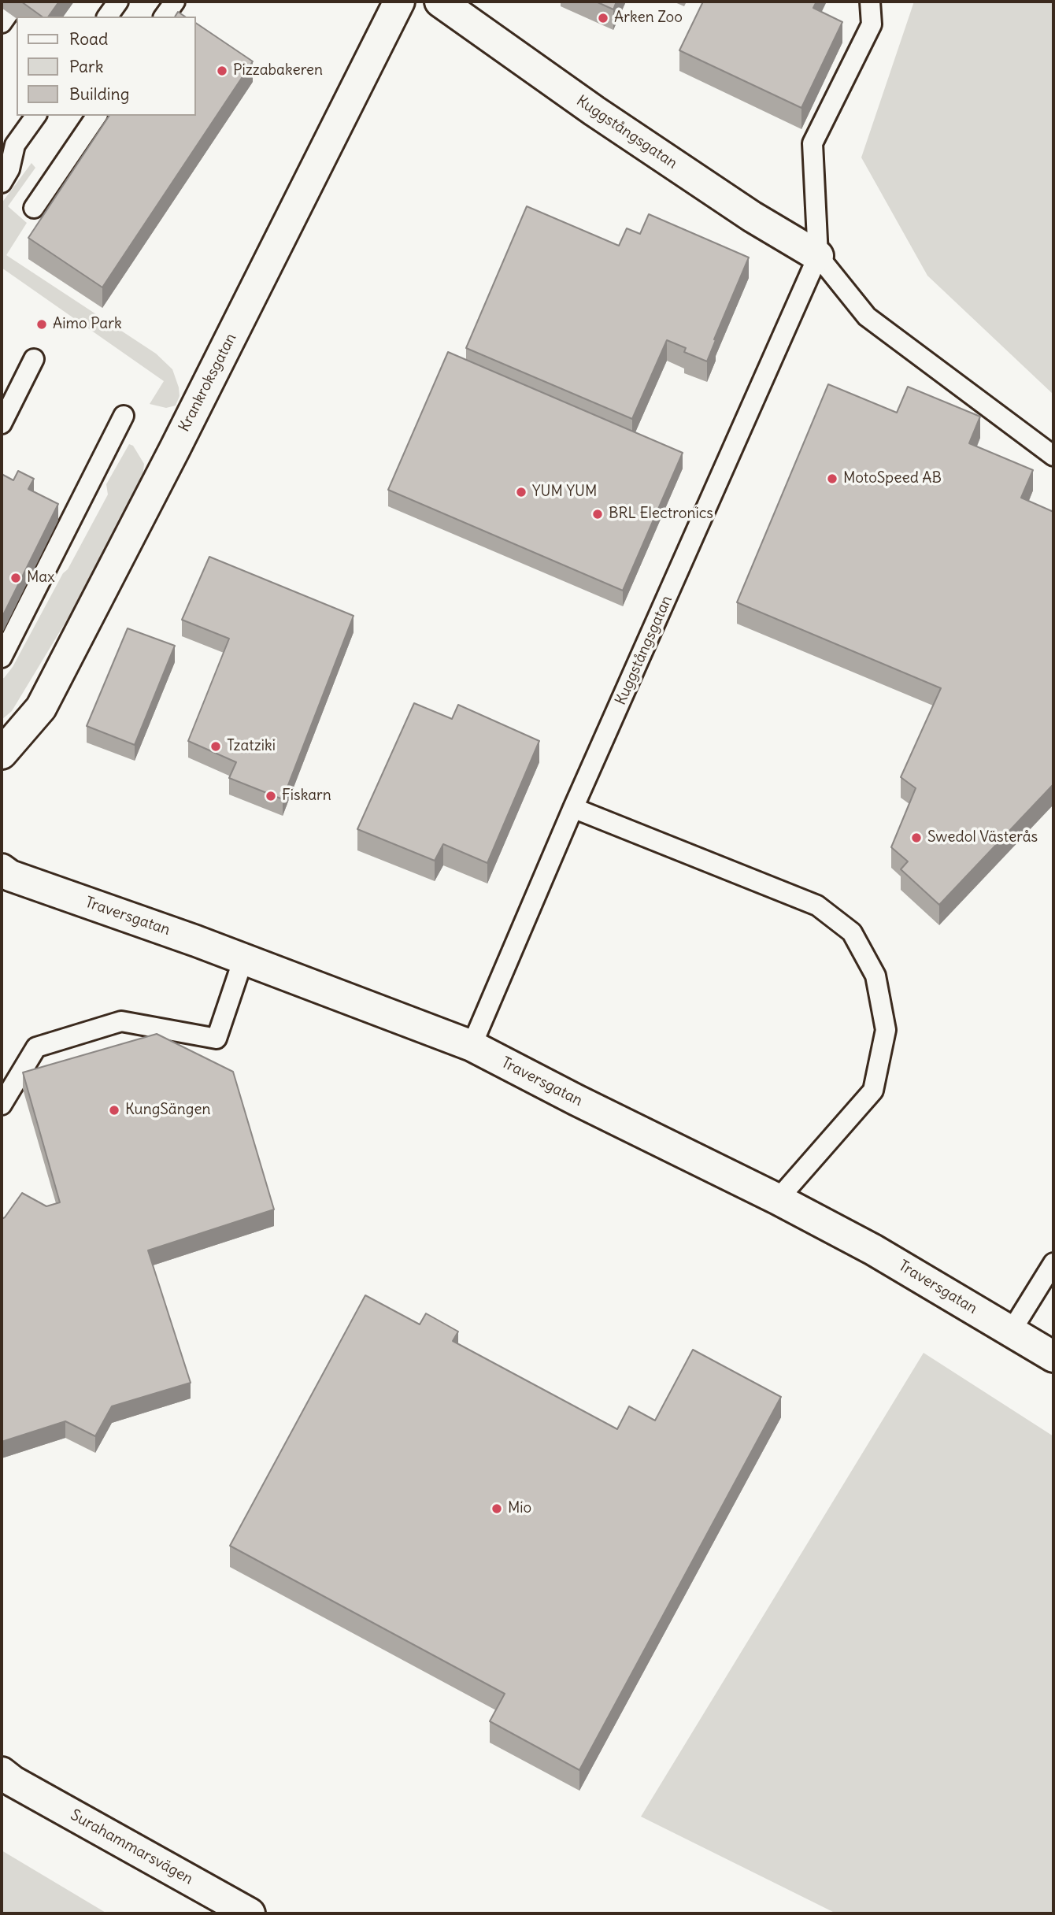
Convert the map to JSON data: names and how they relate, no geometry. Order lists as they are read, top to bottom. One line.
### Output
{"streets":{"street":["Kuggstångsgatan","Krankroksgatan","Traversgatan","Surahammarsvägen"]},"crossings":[["Kuggstångsgatan","Traversgatan"]],"places":["Arken Zoo","Pizzabakeren","Aimo Park","MotoSpeed AB","YUM YUM","BRL Electronics","Max","Tzatziki","Fiskarn","Swedol Västerås","KungSängen","Mio"],"legend":["Road","Park","Building"]}
